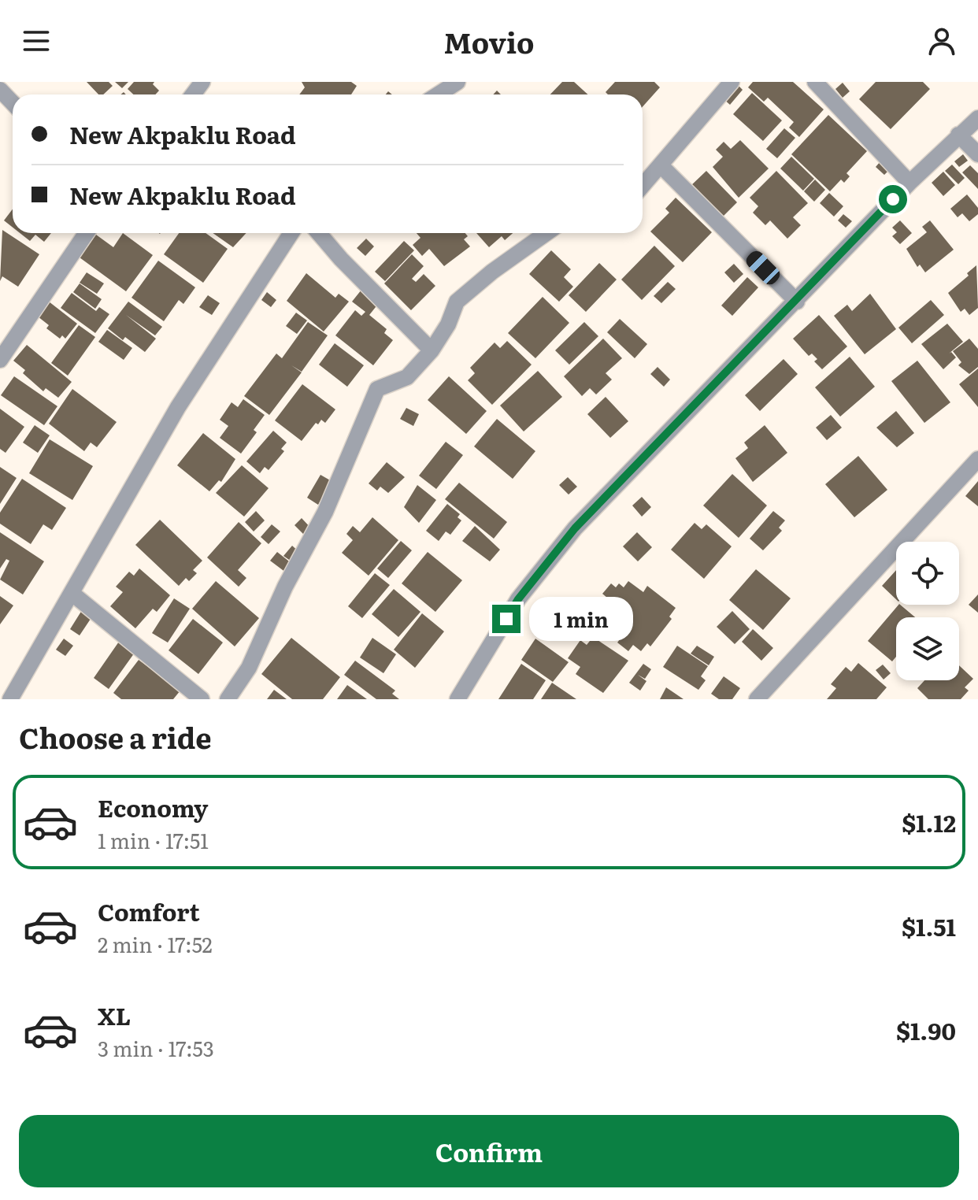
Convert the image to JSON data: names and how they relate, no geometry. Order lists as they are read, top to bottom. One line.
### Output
{"page":{"header":"Movio","banner":["New Akpaklu Road","New Akpaklu Road"],"bubble":"1 min","heading":"Choose a ride","list":[{"name":"Economy","note":"1 min · 17:51","value":"$1.12"},{"name":"Comfort","note":"2 min · 17:52","value":"$1.51"},{"name":"XL","note":"3 min · 17:53","value":"$1.90"}],"buttons":"Confirm"}}
